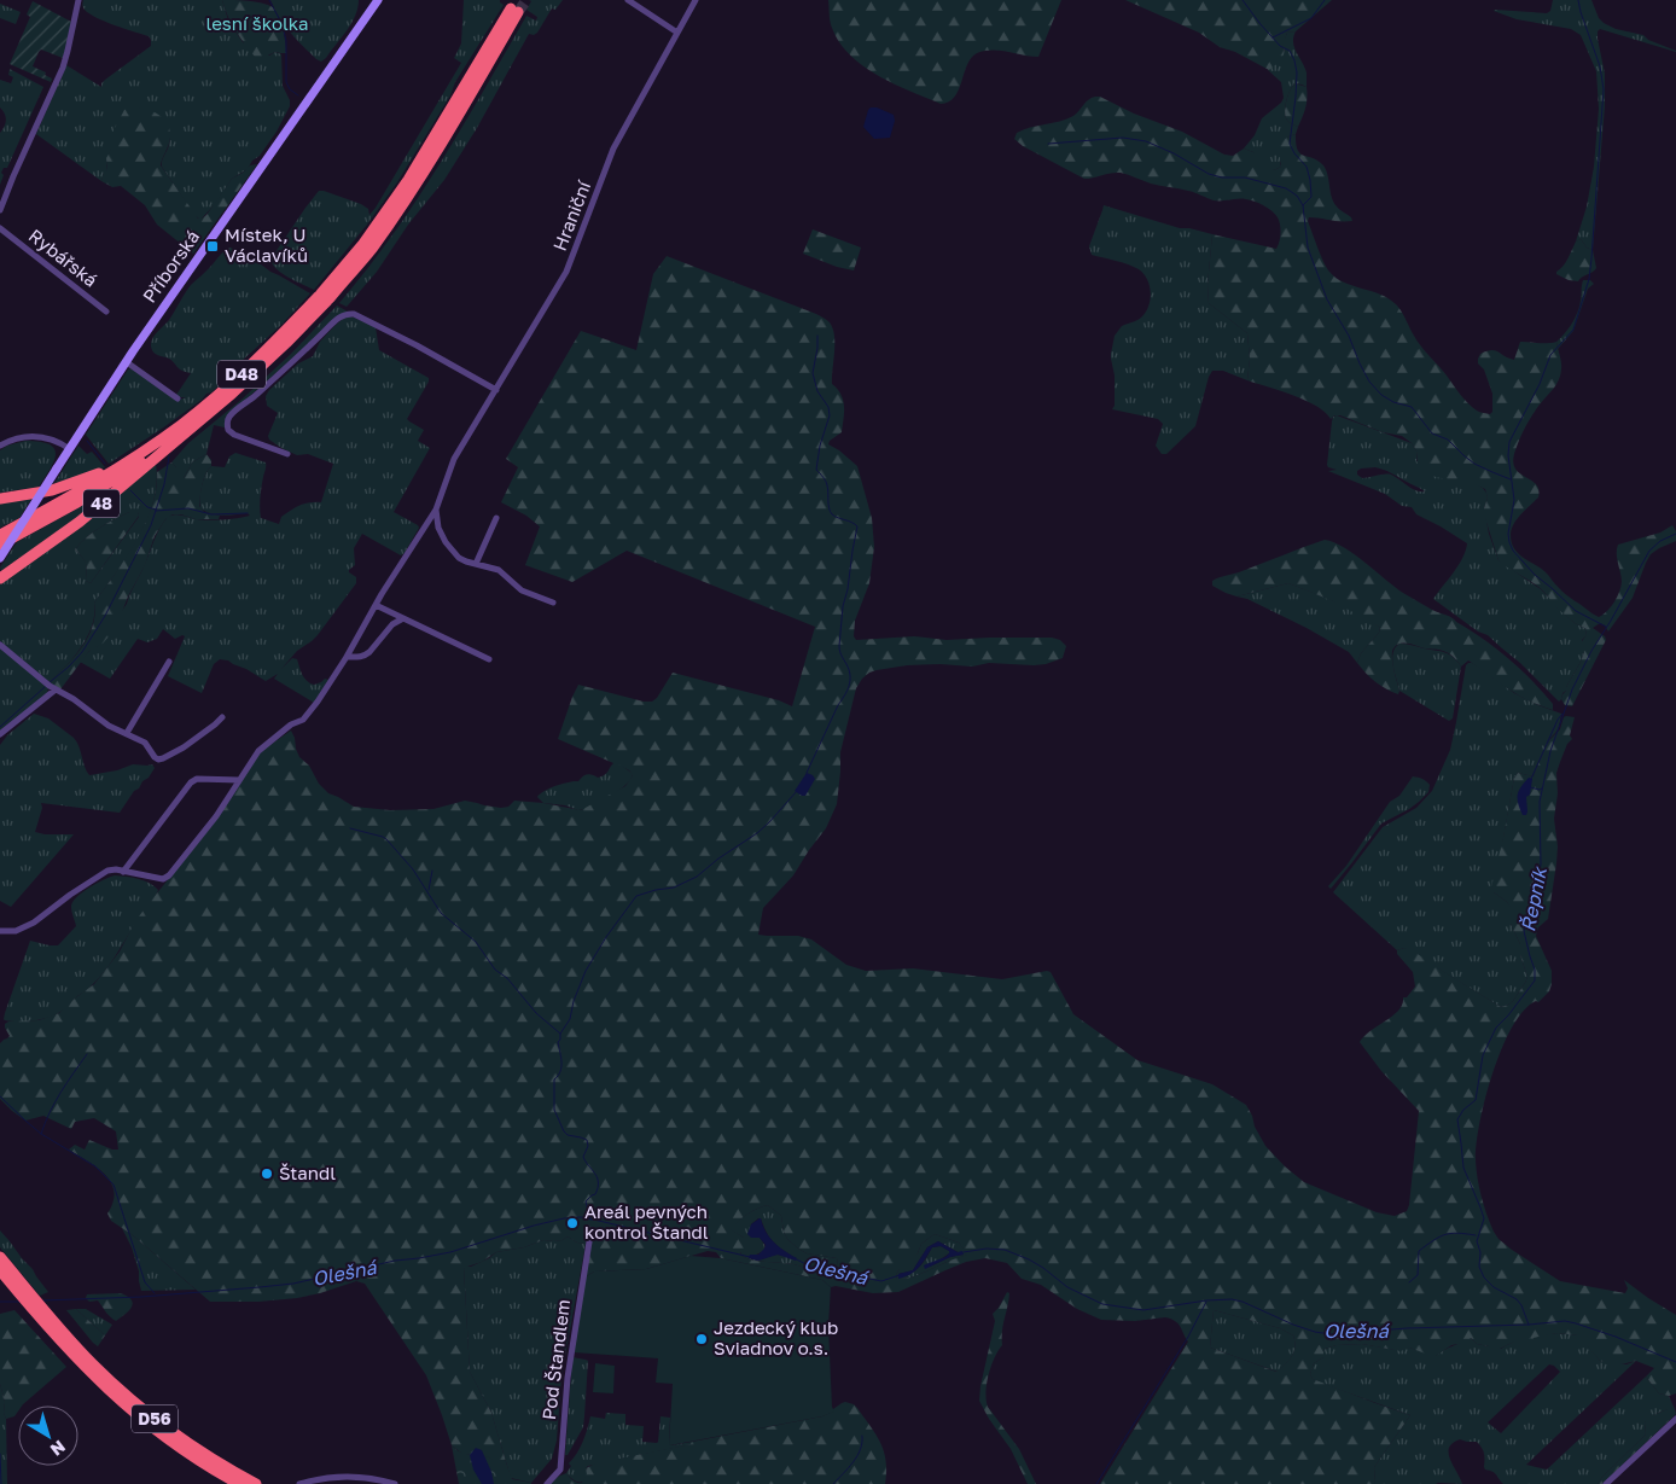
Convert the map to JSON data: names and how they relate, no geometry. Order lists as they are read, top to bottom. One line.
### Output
{"streets":{"highway":["D48","48","D56"],"main road":["Příborská"],"street":["Hraniční","Rybářská","Pod Štandlem"]},"crossings":[["D48","48"]],"water":["Řepník","Olešná"],"parks":["lesní školka"],"places":{"transit":["Místek, U Václavíků"],"other":["Štandl","Areál pevných kontrol Štandl","Jezdecký klub Sviadnov o.s."]},"north":"bottom right"}
